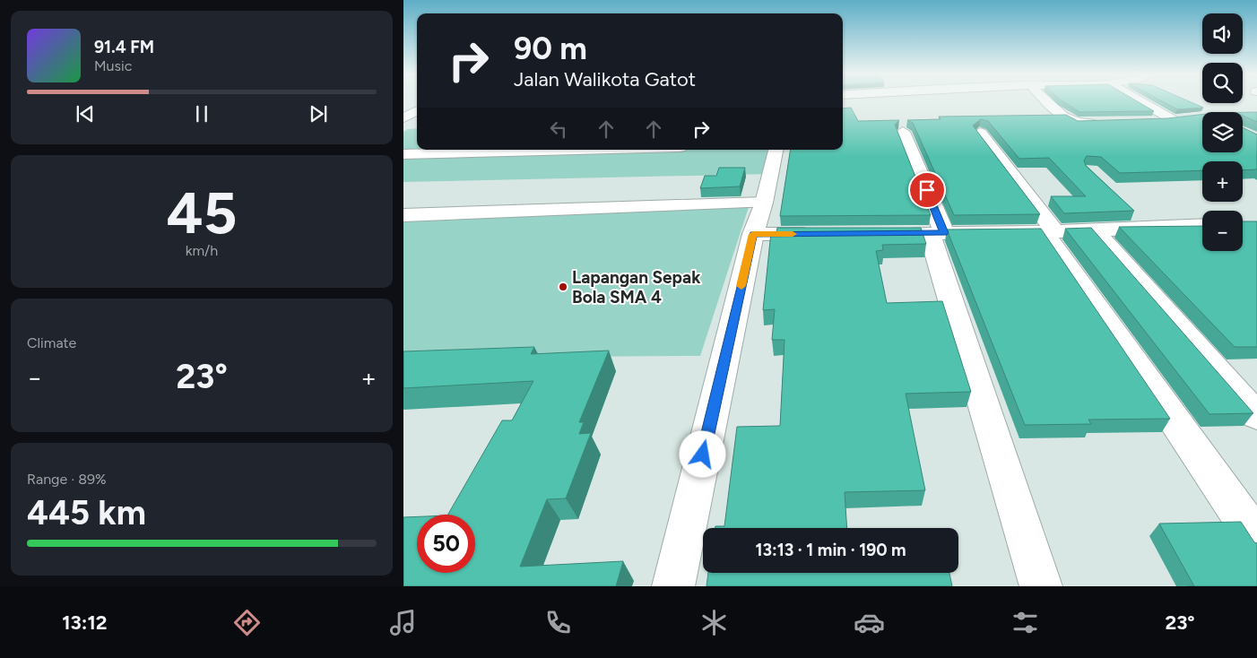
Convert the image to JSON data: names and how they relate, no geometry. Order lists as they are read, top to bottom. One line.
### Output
{"places":["Lapangan Sepak Bola SMA 4"],"page":{"map_buttons":["+","−"],"turn":["90 m","Jalan Walikota Gatot"],"song":["91.4 FM","Music"],"tile":[["45","km/h"],"Climate",["Range · 89%","445 km"]],"heat":["−","23°","+"],"limit":"50","trip":"13:13 · 1 min · 190 m","tabs":["13:12","23°"]}}
